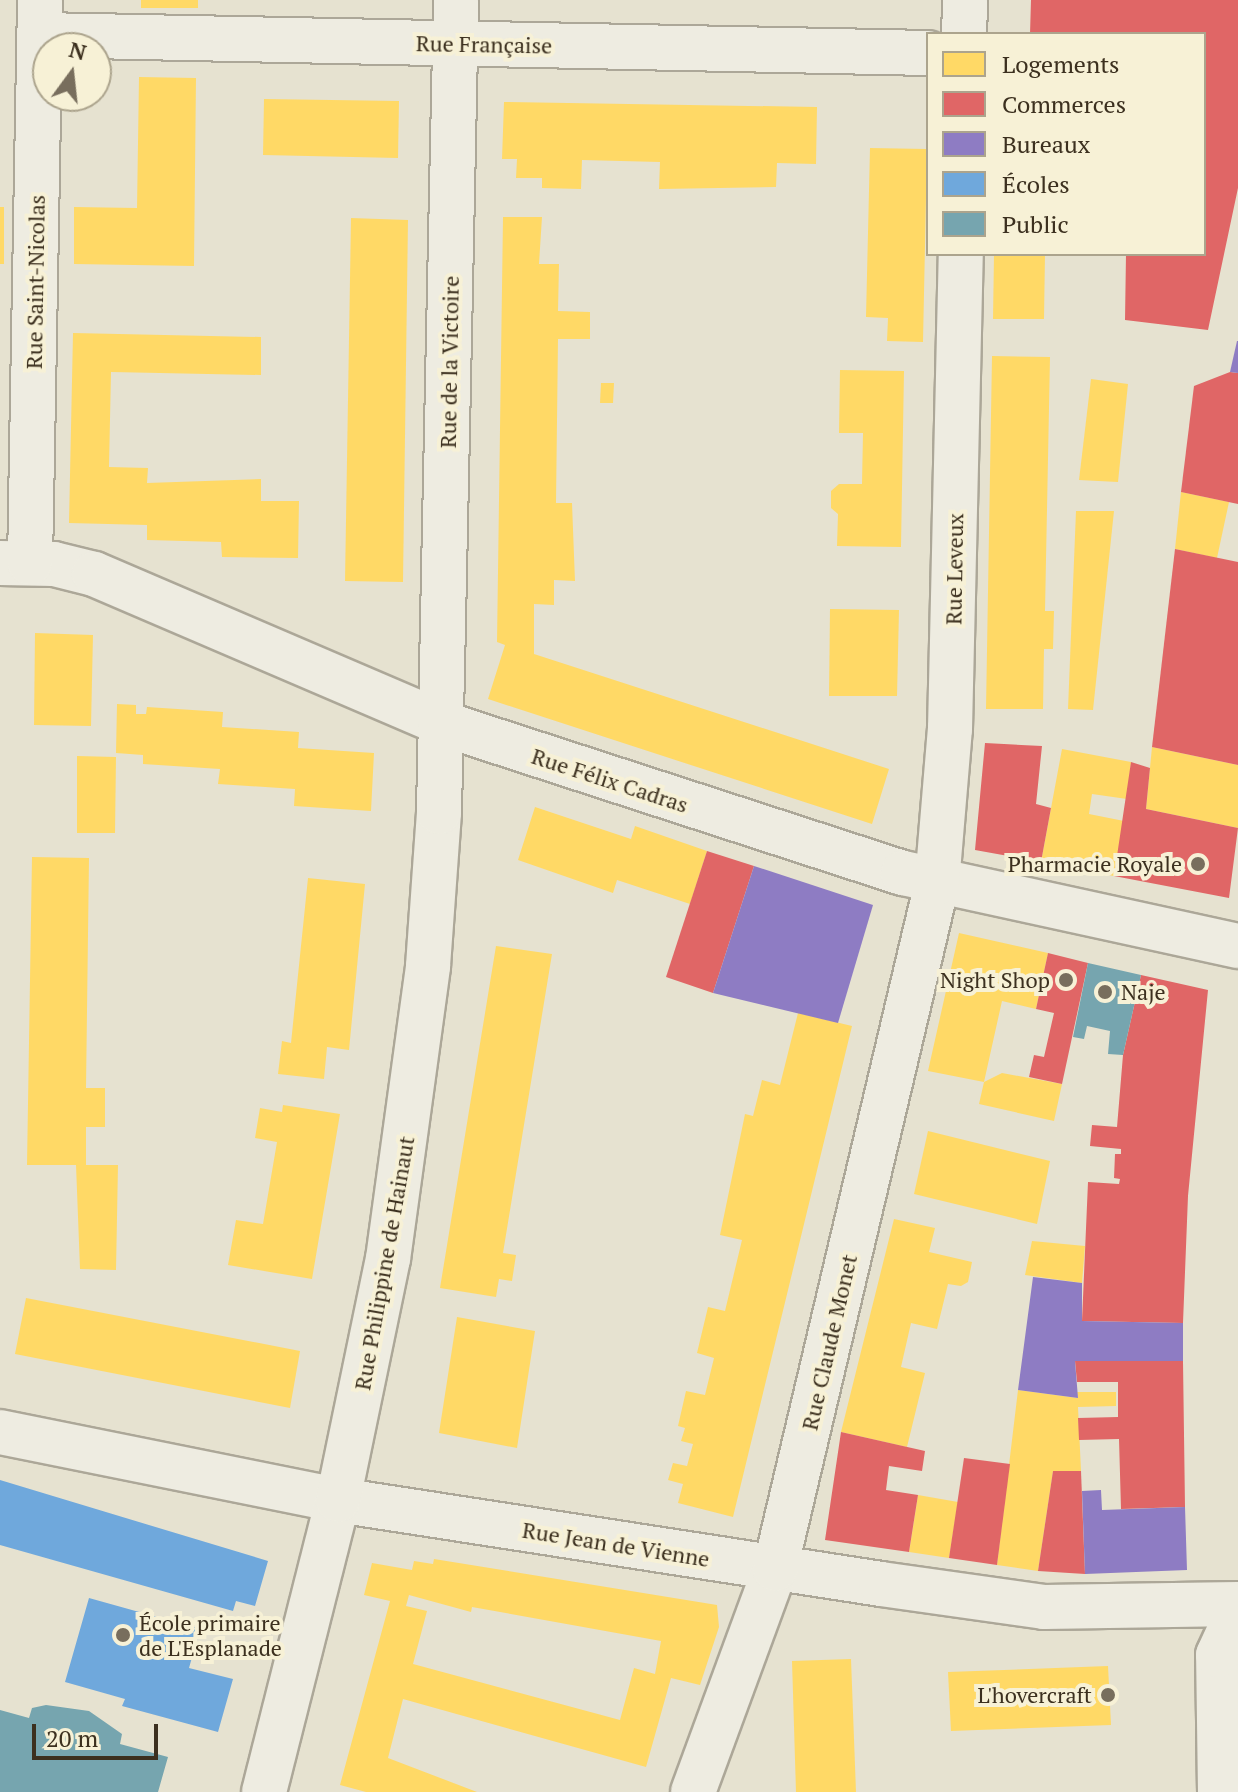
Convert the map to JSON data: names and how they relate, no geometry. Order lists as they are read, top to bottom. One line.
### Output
{"streets":{"street":["Rue Française","Rue Saint-Nicolas","Rue de la Victoire","Rue Leveux","Rue Félix Cadras","Rue Philippine de Hainaut","Rue Claude Monet","Rue Jean de Vienne"]},"crossings":[["Rue Française","Rue Saint-Nicolas"],["Rue Française","Rue de la Victoire"],["Rue Saint-Nicolas","Rue Félix Cadras"],["Rue de la Victoire","Rue Félix Cadras"],["Rue de la Victoire","Rue Philippine de Hainaut"],["Rue Leveux","Rue Félix Cadras"],["Rue Leveux","Rue Claude Monet"],["Rue Félix Cadras","Rue Philippine de Hainaut"],["Rue Félix Cadras","Rue Claude Monet"],["Rue Philippine de Hainaut","Rue Jean de Vienne"],["Rue Claude Monet","Rue Jean de Vienne"]],"places":["Pharmacie Royale","Night Shop","Naje","École primaire de L'Esplanade","L'hovercraft"],"legend":["Logements","Commerces","Bureaux","Écoles","Public"],"scale_bar":"20 m","north":"top"}
